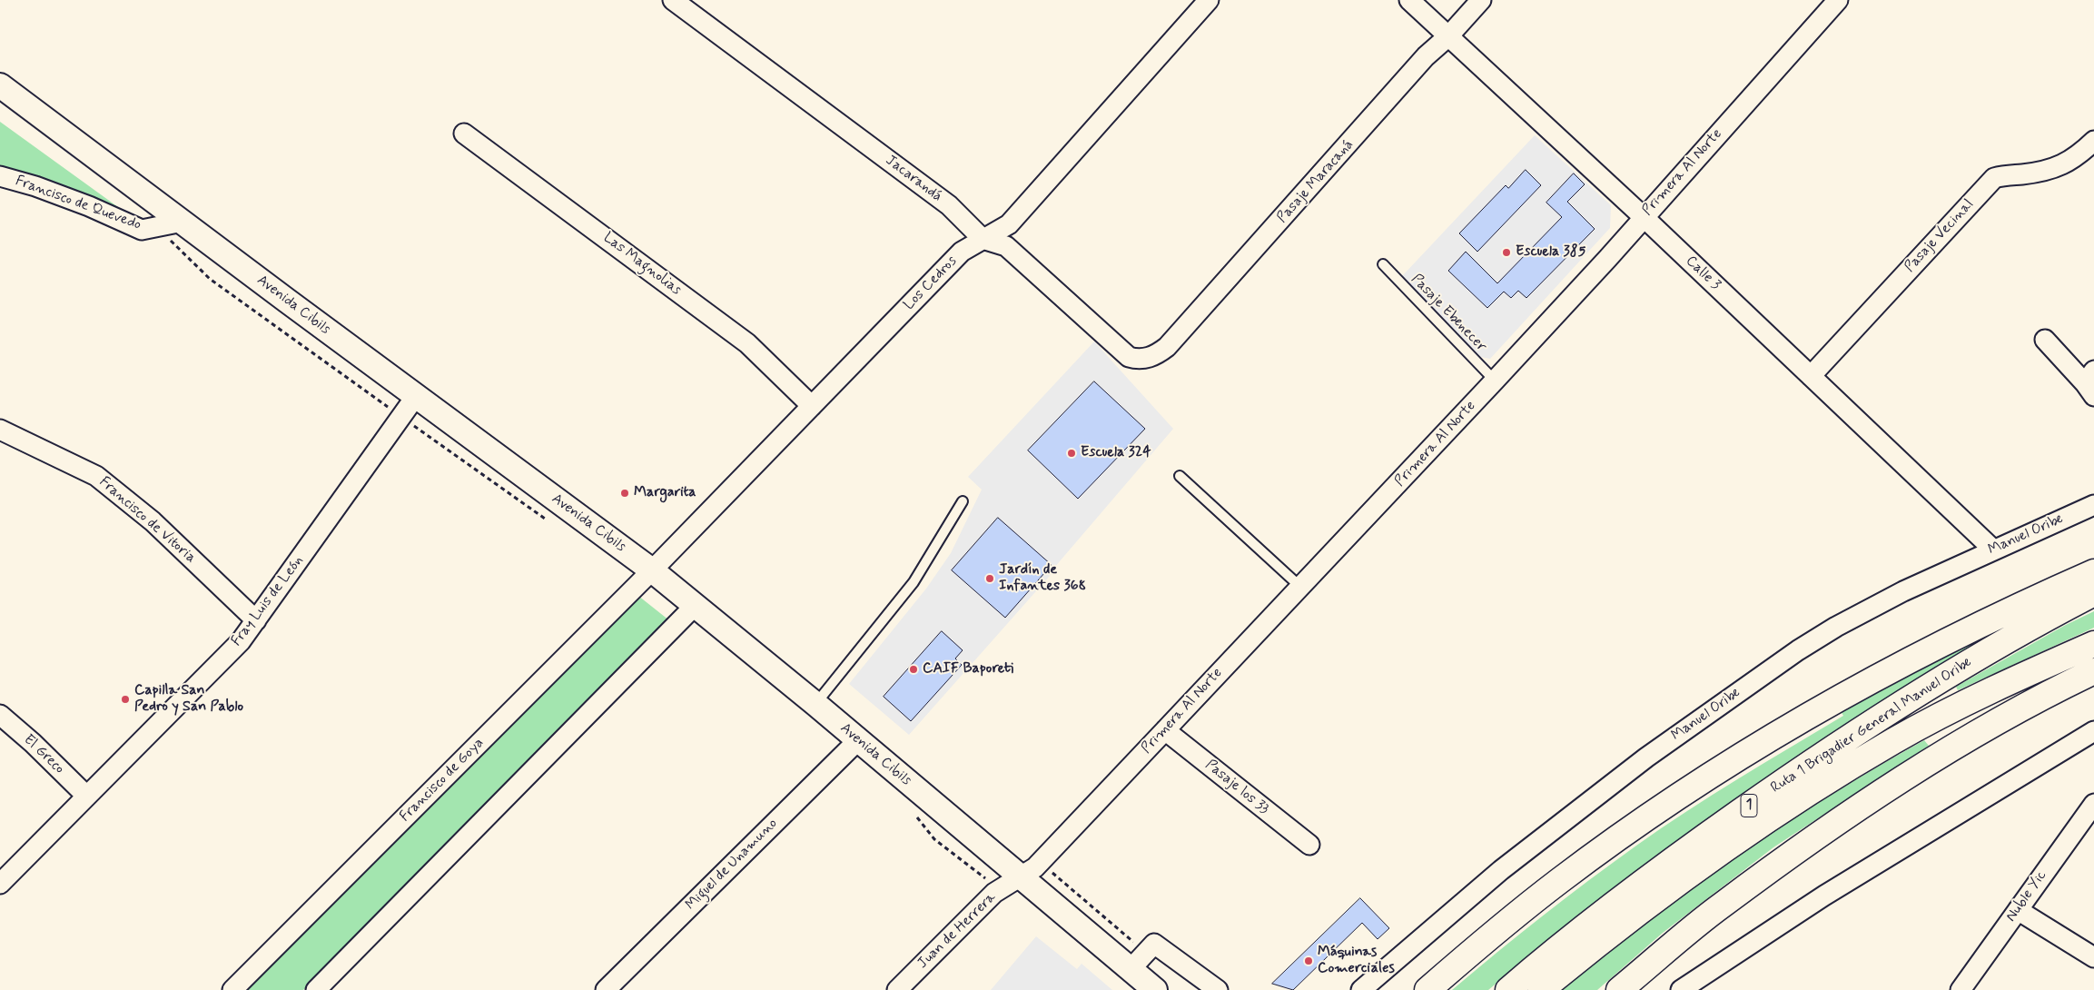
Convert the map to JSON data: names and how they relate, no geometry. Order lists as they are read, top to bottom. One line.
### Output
{"streets":{"highway":["Ruta 1 Brigadier General Manuel Oribe","1"],"street":["Primera Al Norte","Jacarandá","Pasaje Maracaná","Francisco de Quevedo","Pasaje Vecinal","Las Magnolias","Calle 3","Los Cedros","Avenida Cibils","Francisco de Vitoria","Manuel Oribe","Fray Luis de León","El Greco","Francisco de Goya","Pasaje los 33","Miguel de Unamuno","Nuble Yic","Juan de Herrera"],"lane":["Pasaje Ebenecer"]},"crossings":[["Primera Al Norte","Calle 3"],["Primera Al Norte","Avenida Cibils"],["Primera Al Norte","Pasaje Ebenecer"],["Primera Al Norte","Pasaje los 33"],["Primera Al Norte","Juan de Herrera"],["Jacarandá","Pasaje Maracaná"],["Jacarandá","Los Cedros"],["Pasaje Maracaná","Calle 3"],["Francisco de Quevedo","Avenida Cibils"],["Pasaje Vecinal","Calle 3"],["Las Magnolias","Los Cedros"],["Calle 3","Manuel Oribe"],["Los Cedros","Avenida Cibils"],["Los Cedros","Francisco de Goya"],["Avenida Cibils","Fray Luis de León"],["Avenida Cibils","Francisco de Goya"],["Avenida Cibils","Miguel de Unamuno"],["Avenida Cibils","Juan de Herrera"],["Francisco de Vitoria","Fray Luis de León"],["Fray Luis de León","El Greco"]],"places":["Escuela 385","Escuela 324","Margarita","Jardín de Infantes 368","CAIF Baporeti","Capilla San Pedro y San Pablo","Máquinas Comerciales"]}
